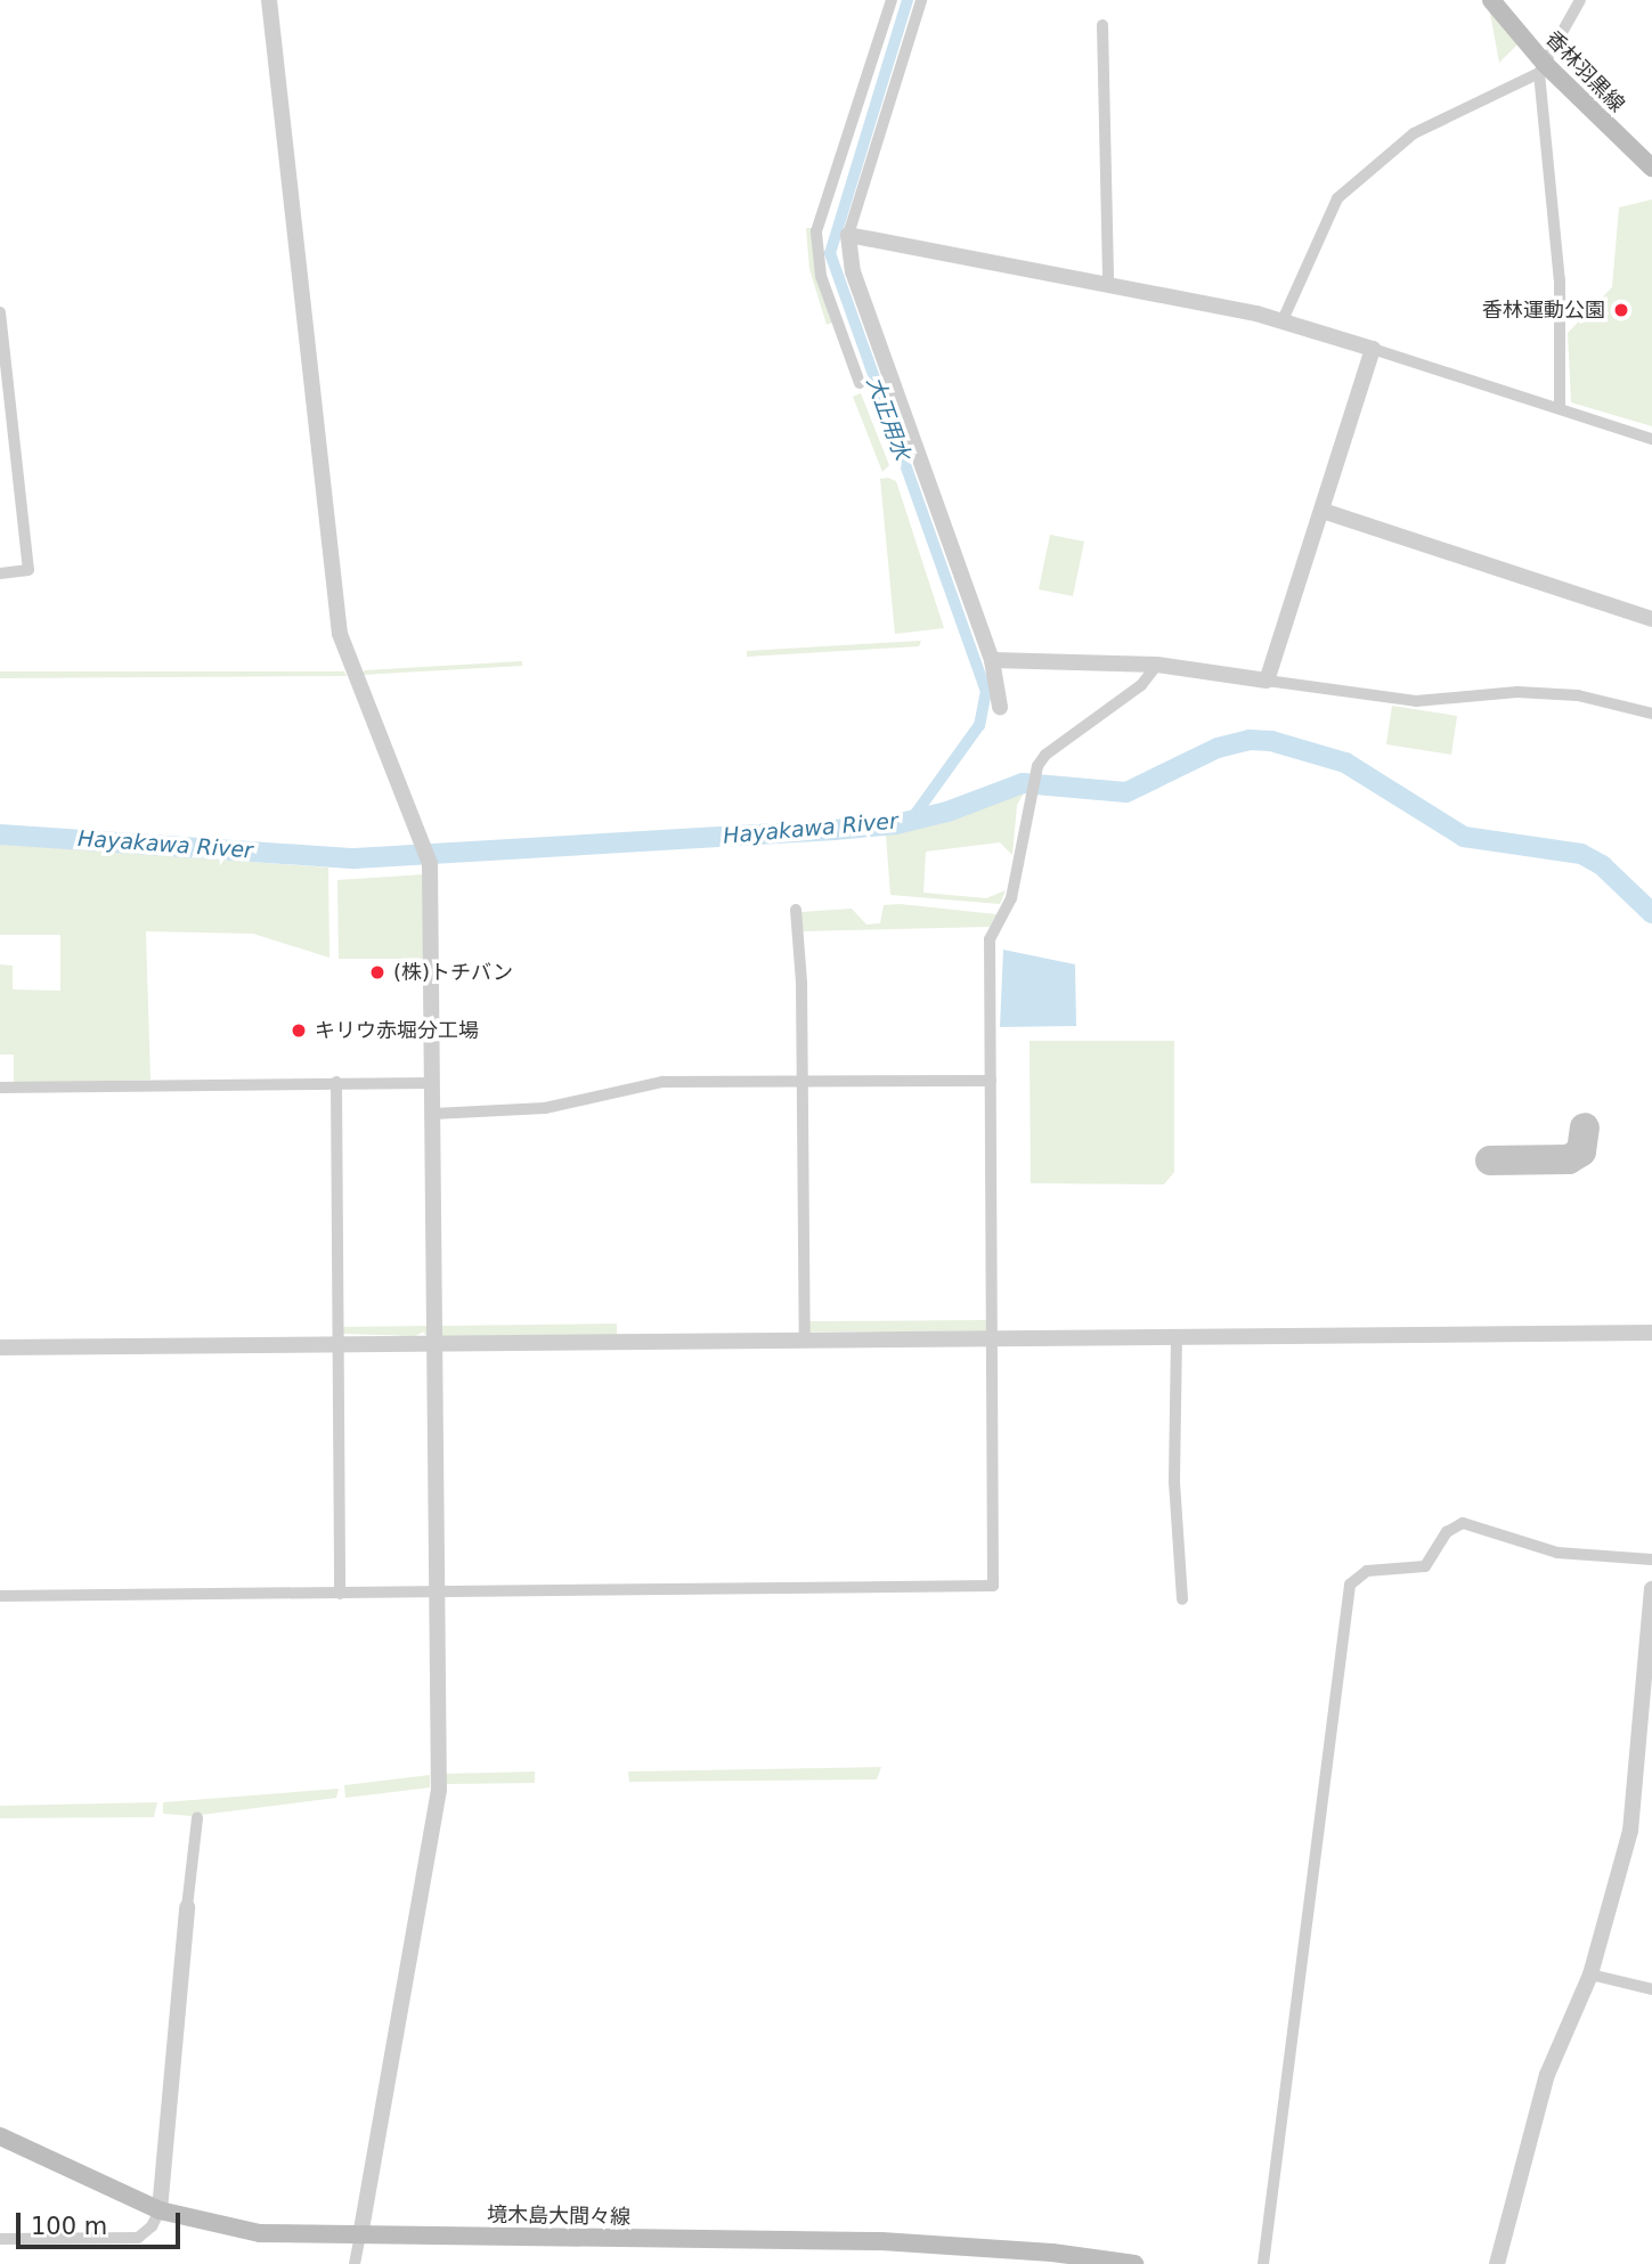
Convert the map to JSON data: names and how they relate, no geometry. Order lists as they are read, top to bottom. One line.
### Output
{"streets":{"main road":["香林羽黒線","境木島大間々線"]},"water":["大正用水","Hayakawa River"],"places":["香林運動公園","(株)トチバン","キリウ赤堀分工場"],"scale_bar":"100 m"}
